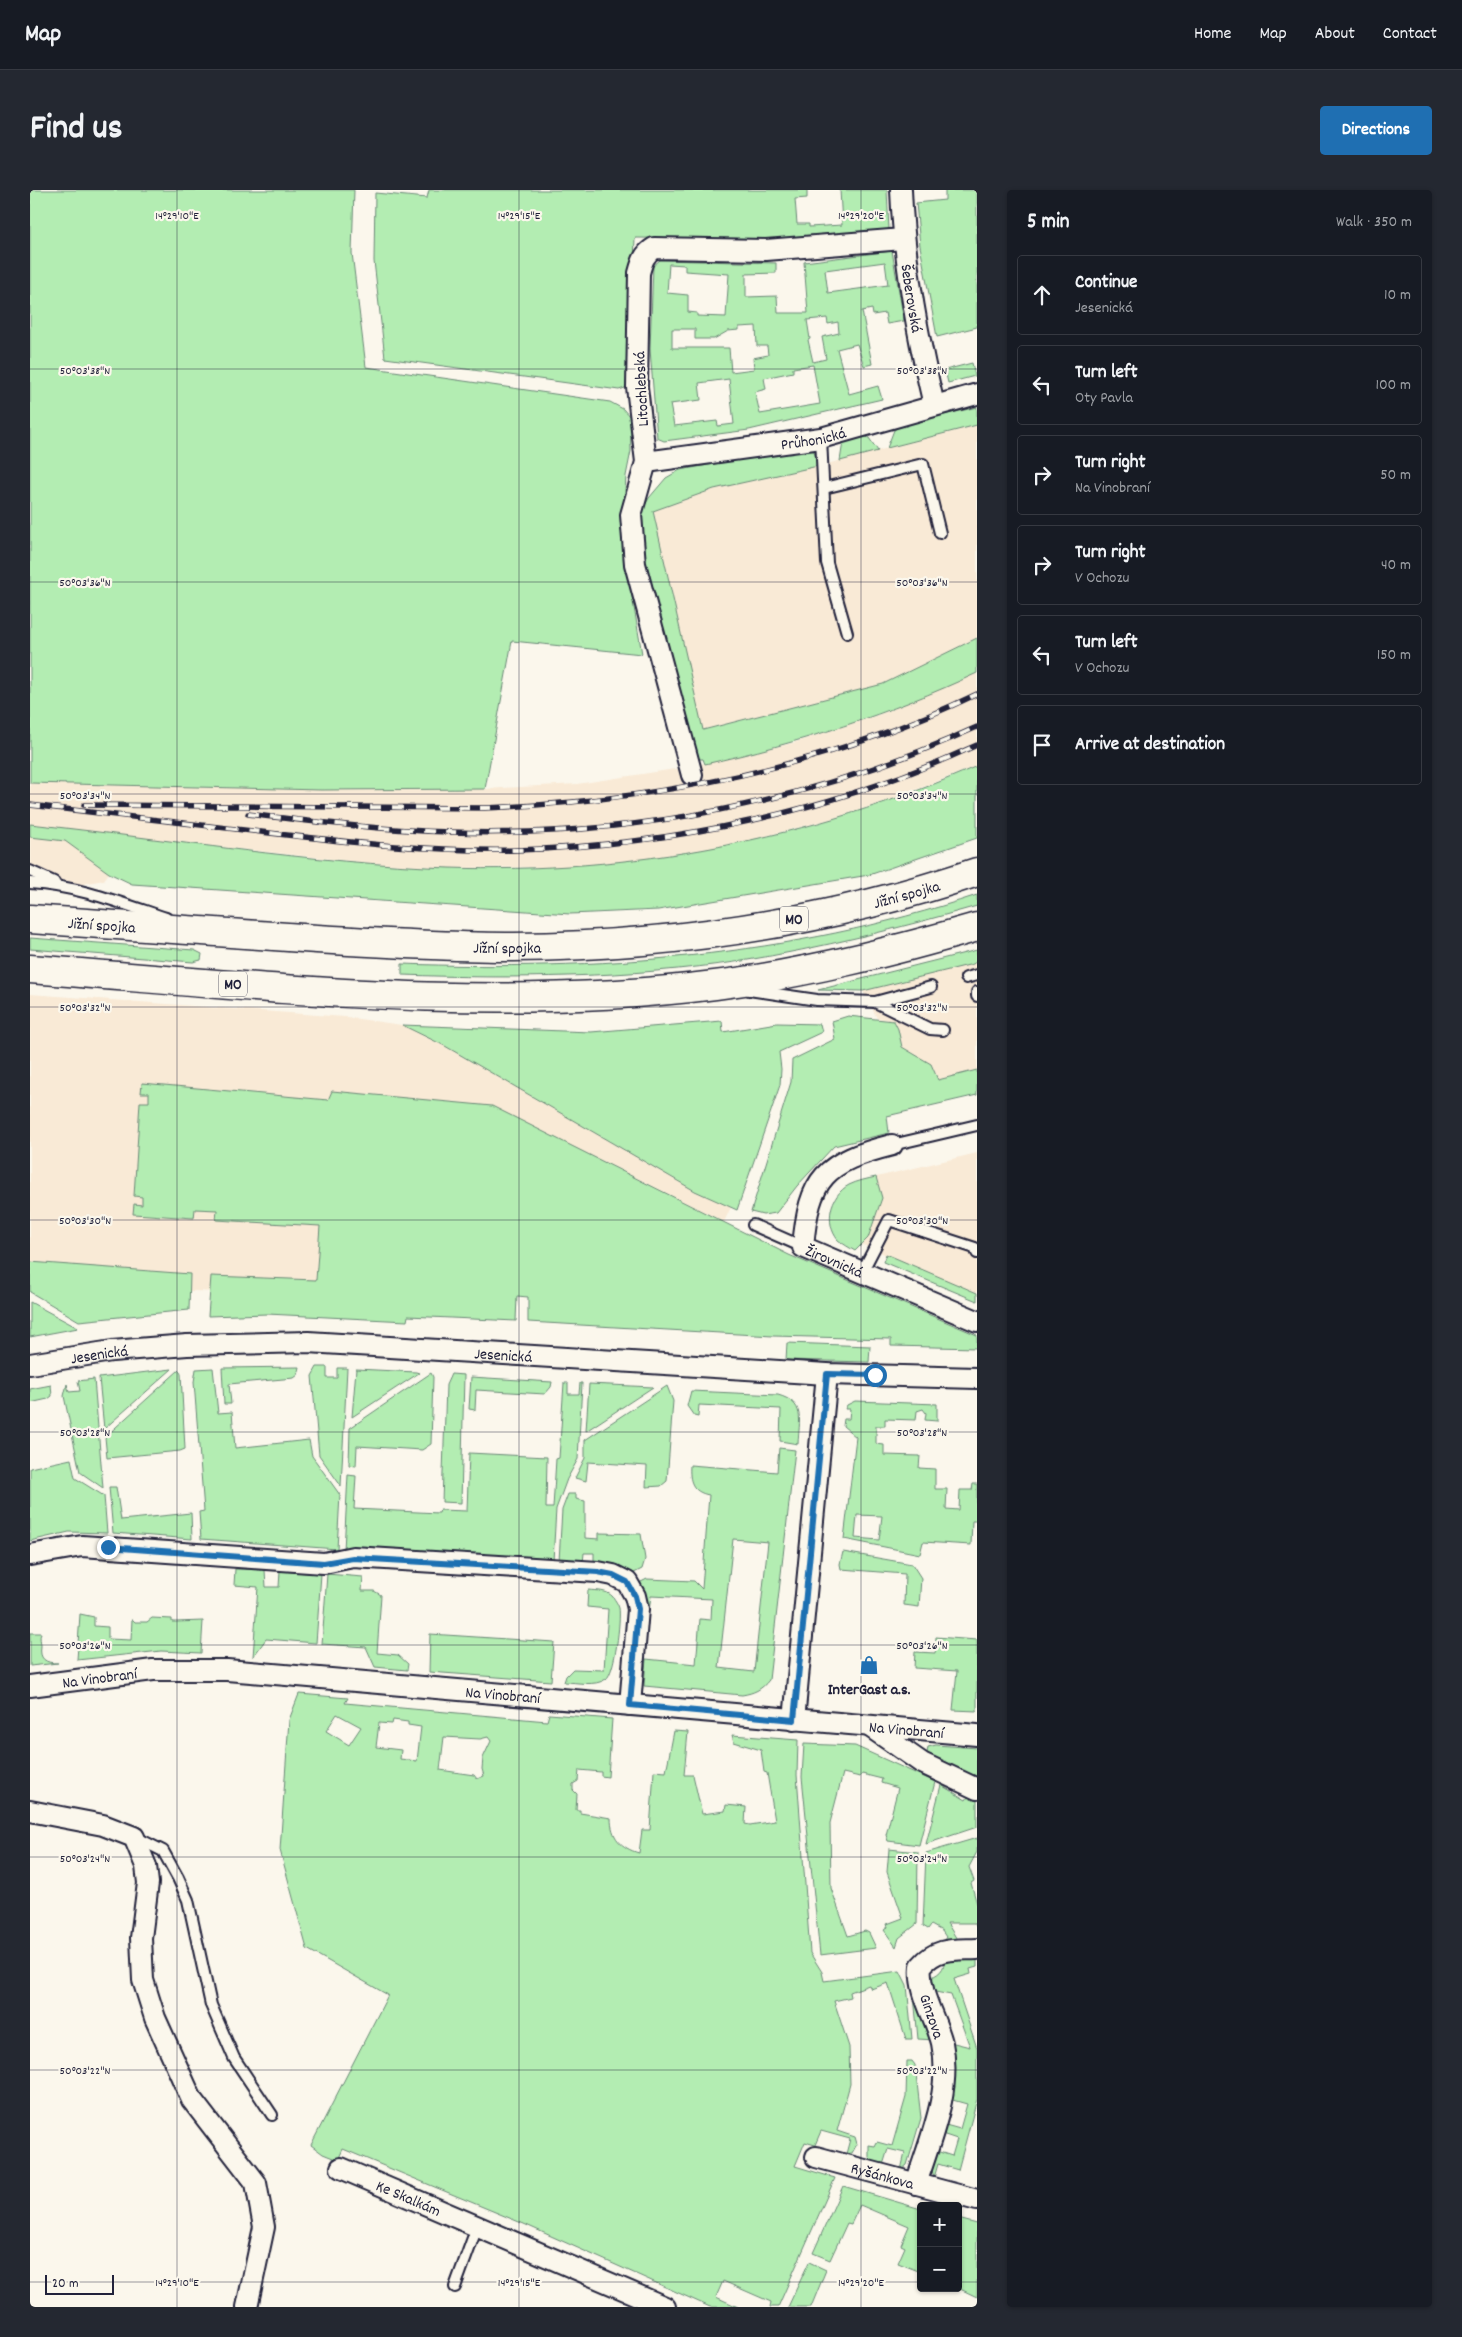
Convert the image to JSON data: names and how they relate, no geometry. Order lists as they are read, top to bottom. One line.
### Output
{"streets":{"highway":["Jižní spojka","MO"],"street":["Šeberovská","Litochlebská","Průhonická","Žirovnická","Jesenická","Na Vinobraní","Ginzova","Ryšánkova","Ke Skalkám"]},"crossings":[["Šeberovská","Litochlebská"],["Šeberovská","Průhonická"],["Litochlebská","Průhonická"],["Ginzova","Ryšánkova"]],"places":{"shop":["InterGast a.s."]},"scale_bar":"20 m","page":{"header":"Map","nav":["Home","Map","About","Contact"],"title":"Find us","buttons":"Directions","heading":["5 min","Walk · 350 m"],"list":[["Continue","Jesenická","10 m"],["Turn left","Oty Pavla","100 m"],["Turn right","Na Vinobraní","50 m"],["Turn right","V Ochozu","40 m"],["Turn left","V Ochozu","150 m"],"Arrive at destination"],"map_buttons":["+","−"],"scale":"20 m"},"coordinates":["14°29'10\"E","14°29'15\"E","14°29'20\"E","50°03'38\"N","50°03'36\"N","50°03'34\"N","50°03'32\"N","50°03'30\"N","50°03'28\"N","50°03'26\"N","50°03'24\"N","50°03'22\"N"]}
